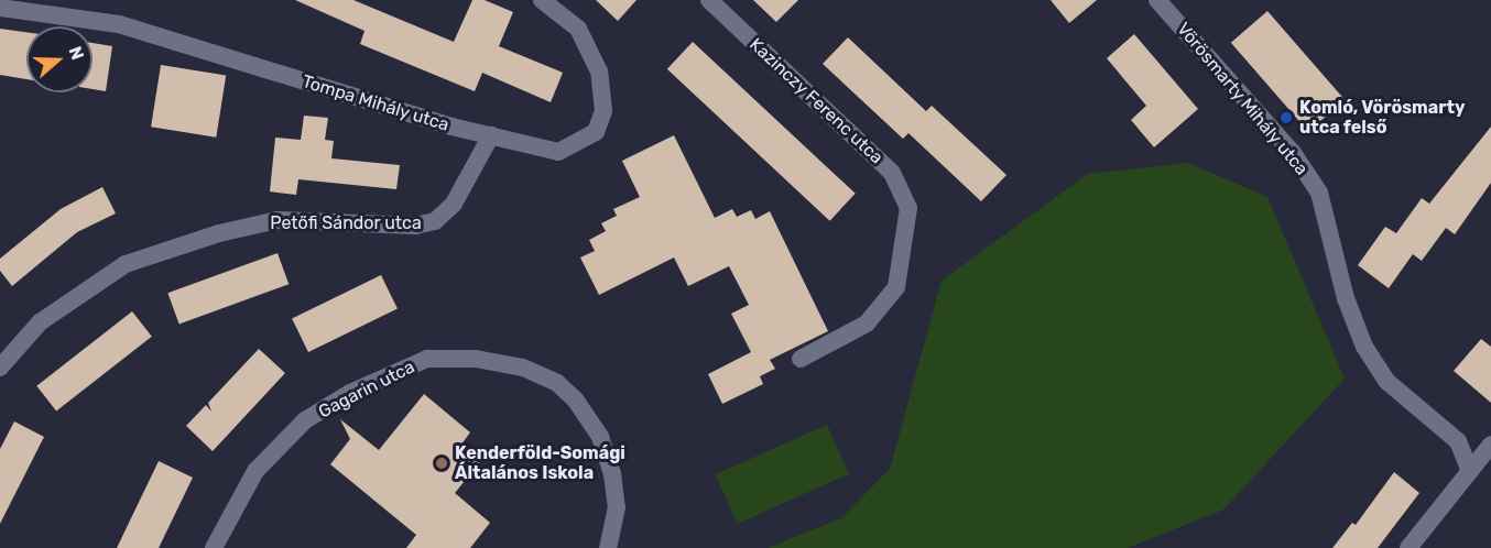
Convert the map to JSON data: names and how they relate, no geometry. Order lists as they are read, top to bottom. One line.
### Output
{"streets":{"street":["Vörösmarty Mihály utca","Kazinczy Ferenc utca","Tompa Mihály utca","Petőfi Sándor utca","Gagarin utca"]},"crossings":[["Tompa Mihály utca","Petőfi Sándor utca"]],"places":["Komló, Vörösmarty utca felső","Kenderföld-Somági Általános Iskola"],"north":"right"}
